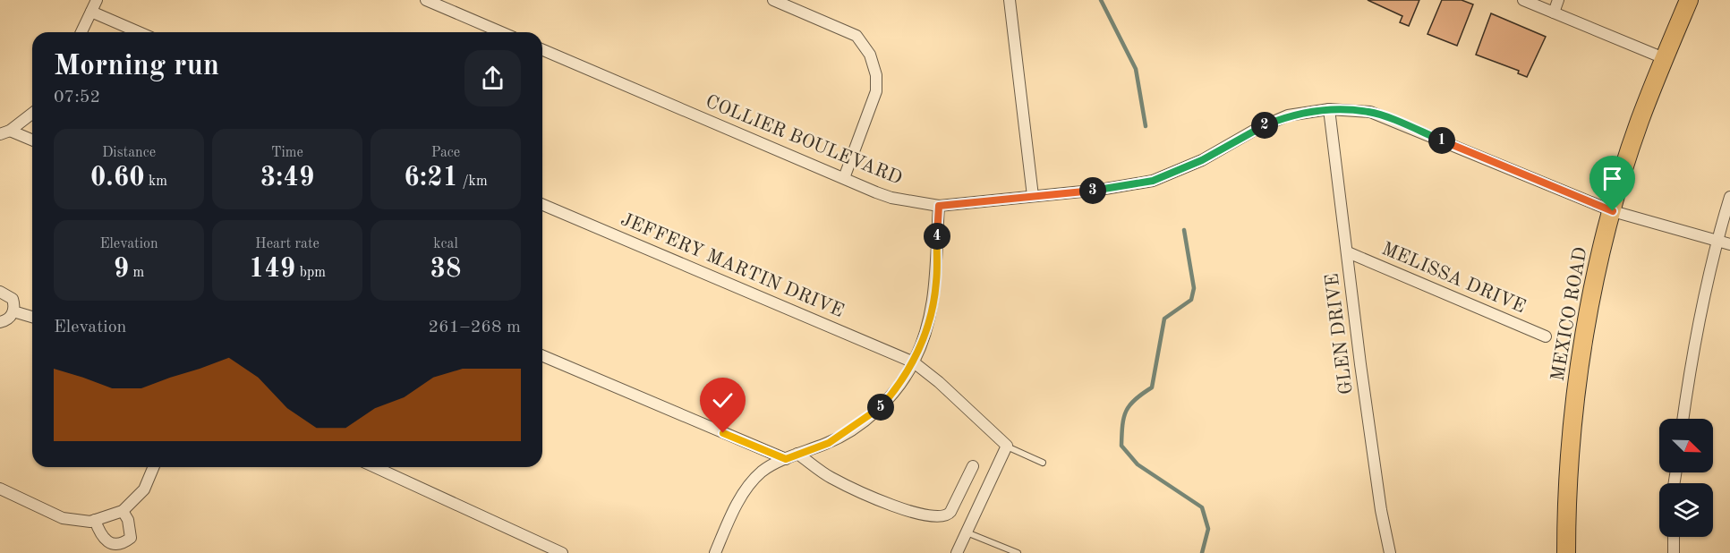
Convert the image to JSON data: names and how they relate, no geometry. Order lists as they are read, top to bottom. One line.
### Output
{"streets":{"main road":["MEXICO ROAD"],"street":["COLLIER BOULEVARD","JEFFERY MARTIN DRIVE","MELISSA DRIVE","GLEN DRIVE"]},"crossings":[["COLLIER BOULEVARD","MEXICO ROAD"],["COLLIER BOULEVARD","GLEN DRIVE"],["MELISSA DRIVE","GLEN DRIVE"]],"north":"bottom right","page":{"heading":["Morning run","07:52"],"pins":["2","1","3","4","5"],"stats":[["Distance","0.60 km"],["Time","3:49"],["Pace","6:21 /km"],["Elevation","9 m"],["Heart rate","149 bpm"],["kcal","38"]],"chart":["Elevation","261–268 m"]}}
